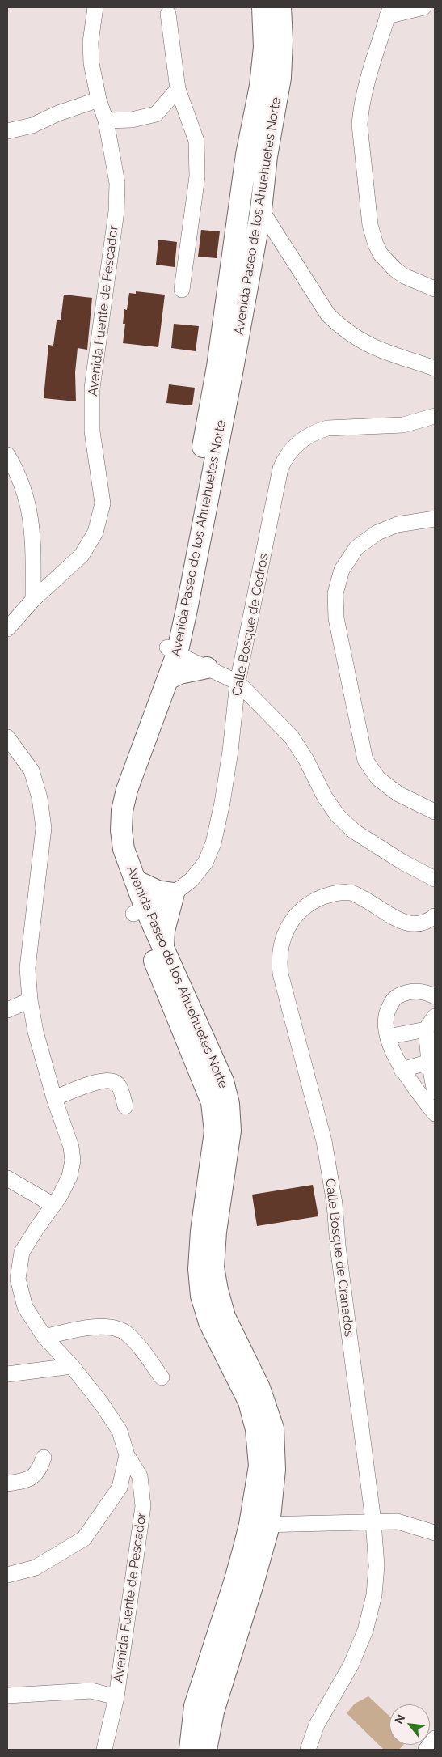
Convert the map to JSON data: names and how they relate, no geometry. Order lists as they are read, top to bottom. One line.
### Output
{"streets":{"street":["Avenida Paseo de los Ahuehuetes Norte","Avenida Fuente de Pescador","Calle Bosque de Cedros","Calle Bosque de Granados"]},"crossings":[["Avenida Paseo de los Ahuehuetes Norte","Calle Bosque de Cedros"]],"north":"top left"}
